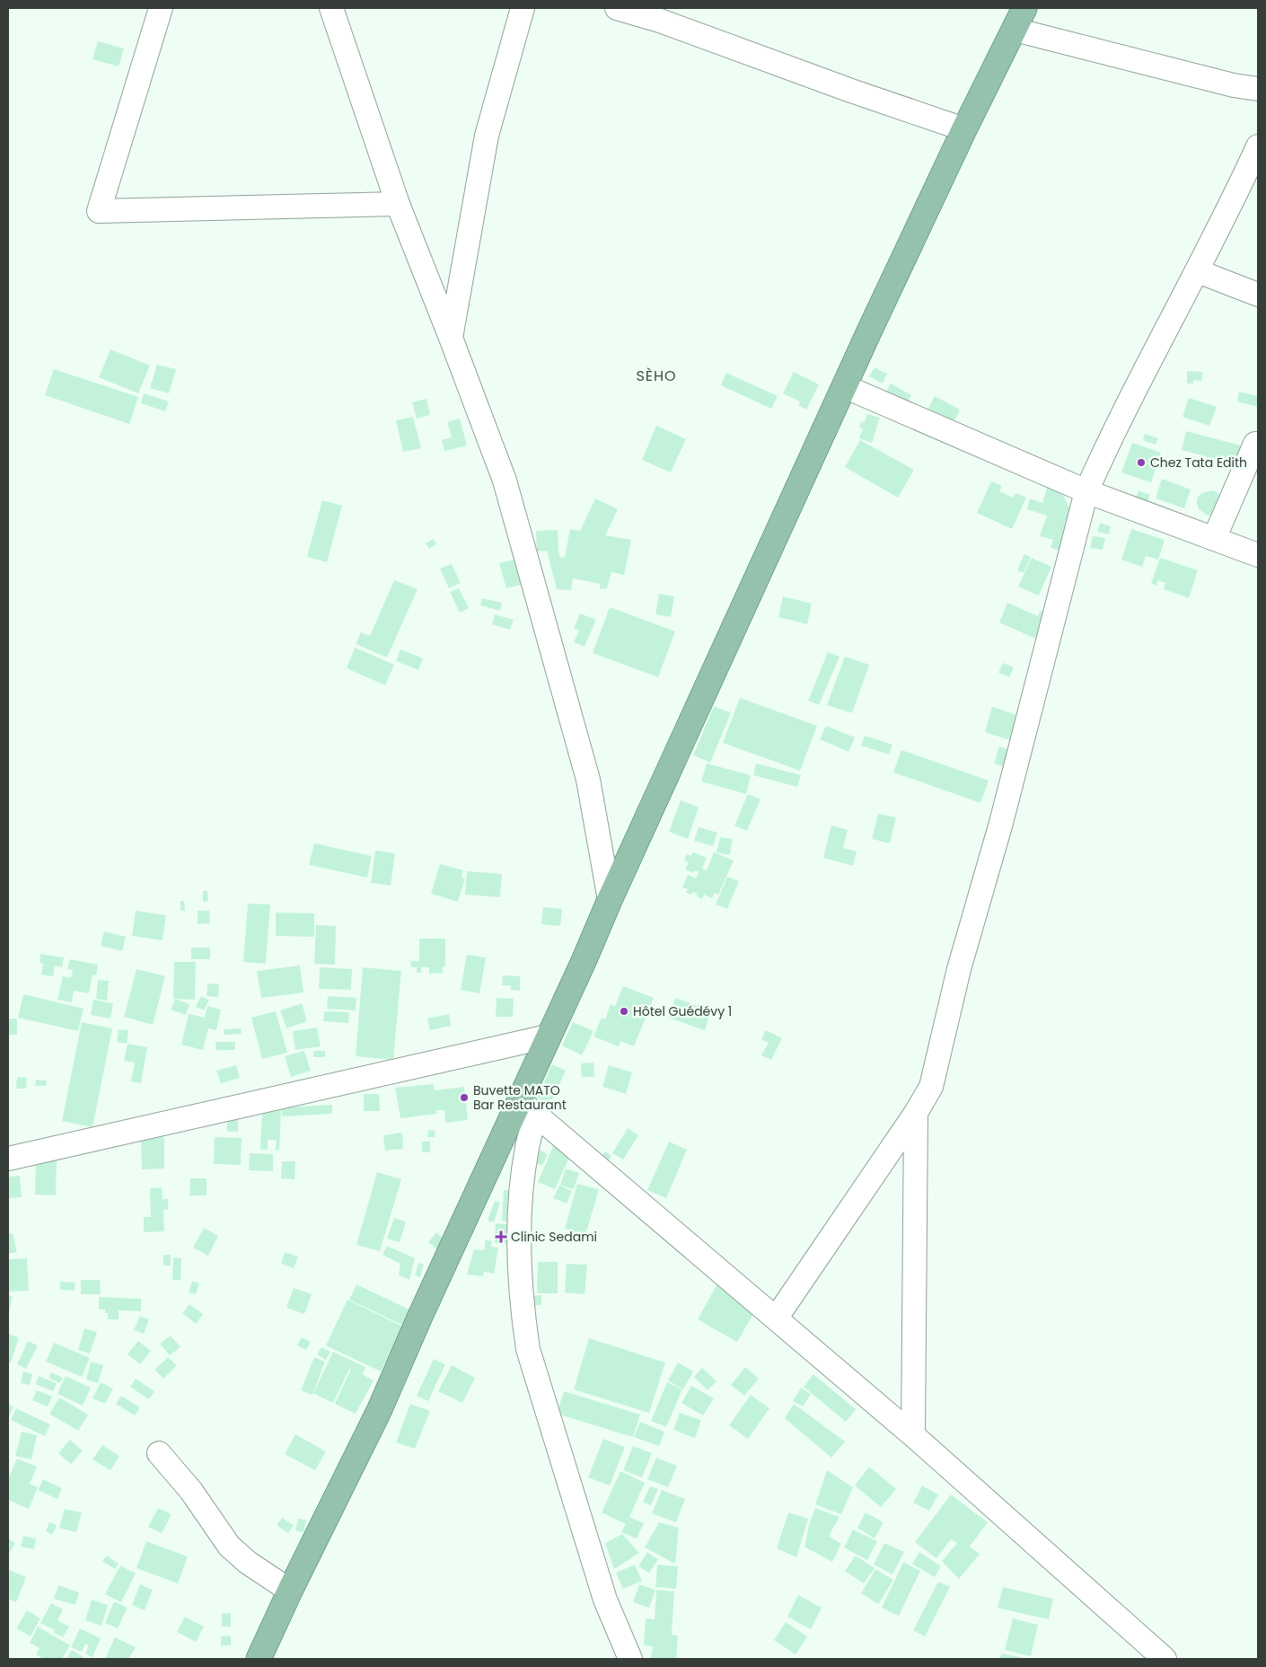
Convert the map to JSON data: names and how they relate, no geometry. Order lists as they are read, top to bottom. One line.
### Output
{"districts":["SÈHO"],"places":{"other":["Chez Tata Edith","Hôtel Guédévy 1","Buvette MATO Bar Restaurant"],"health":["Clinic Sedami"]}}
